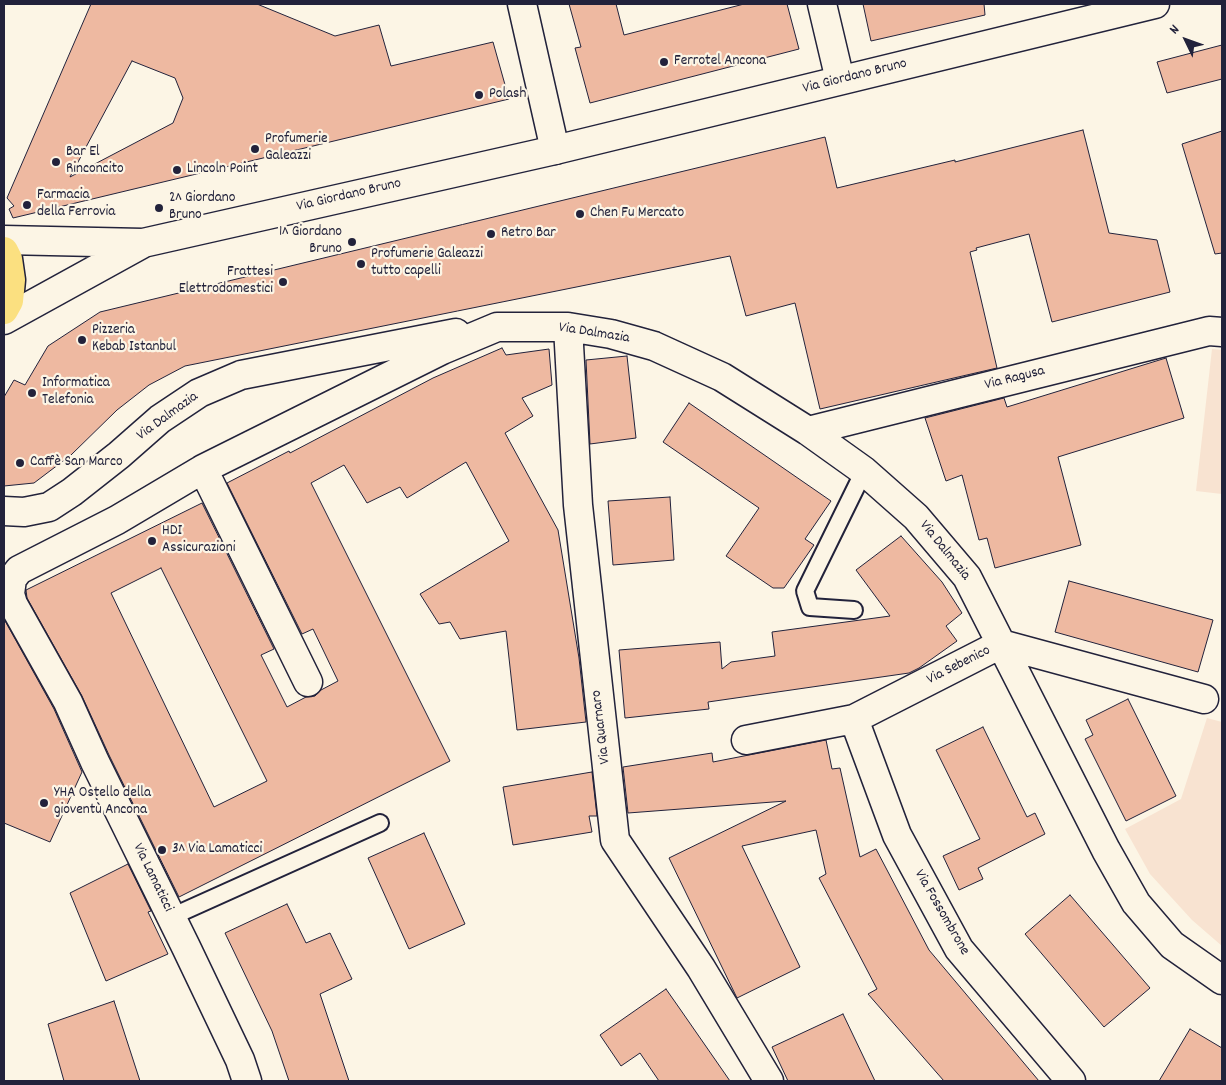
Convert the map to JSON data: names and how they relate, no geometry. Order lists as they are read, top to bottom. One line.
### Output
{"streets":{"street":["Via Giordano Bruno","Via Dalmazia","Via Ragusa","Via Sebenico","Via Quarnaro","Via Lamaticci","Via Fossombrone"]},"crossings":[["Via Dalmazia","Via Ragusa"],["Via Dalmazia","Via Sebenico"],["Via Dalmazia","Via Quarnaro"],["Via Dalmazia","Via Lamaticci"],["Via Sebenico","Via Fossombrone"]],"places":["Ferrotel Ancona","Polash","Profumerie Galeazzi","Bar El Rinconcito","Lincoln Point","Farmacia della Ferrovia","2^ Giordano Bruno","Chen Fu Mercato","Retro Bar","1^ Giordano Bruno","Profumerie Galeazzi tutto capelli","Frattesi Elettrodomestici","Pizzeria Kebab Istanbul","Informatica Telefonia","Caffè San Marco","HDI Assicurazioni","YHA Ostello della gioventù Ancona","3^ Via Lamaticci"],"north":"top left"}
